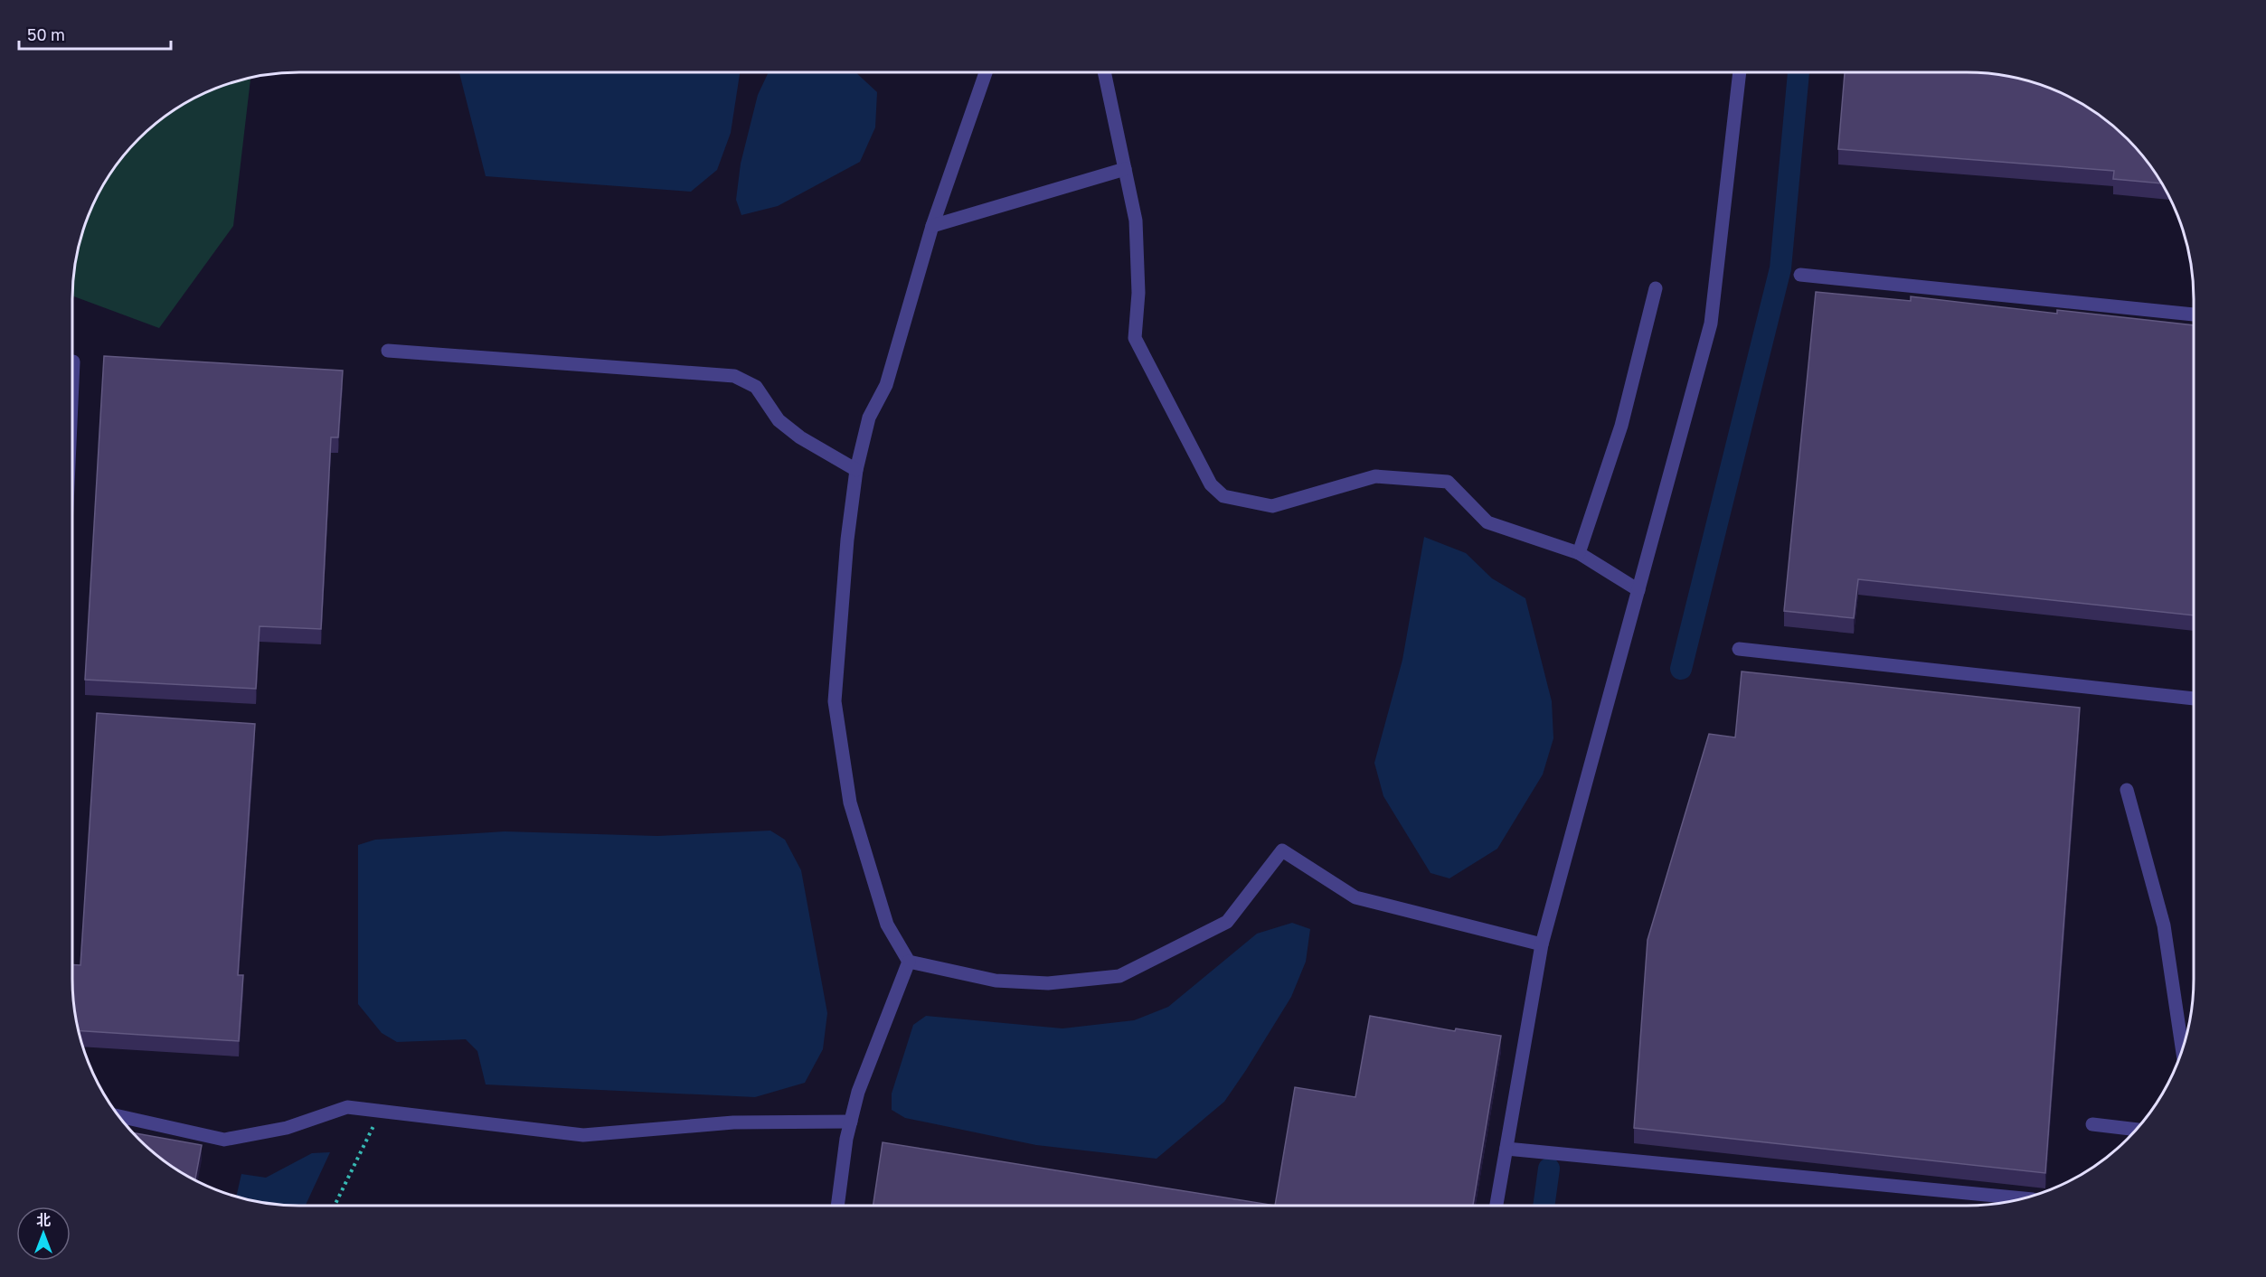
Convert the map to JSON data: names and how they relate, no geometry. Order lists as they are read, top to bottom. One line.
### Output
{"scale_bar":"50 m","north":"top"}
